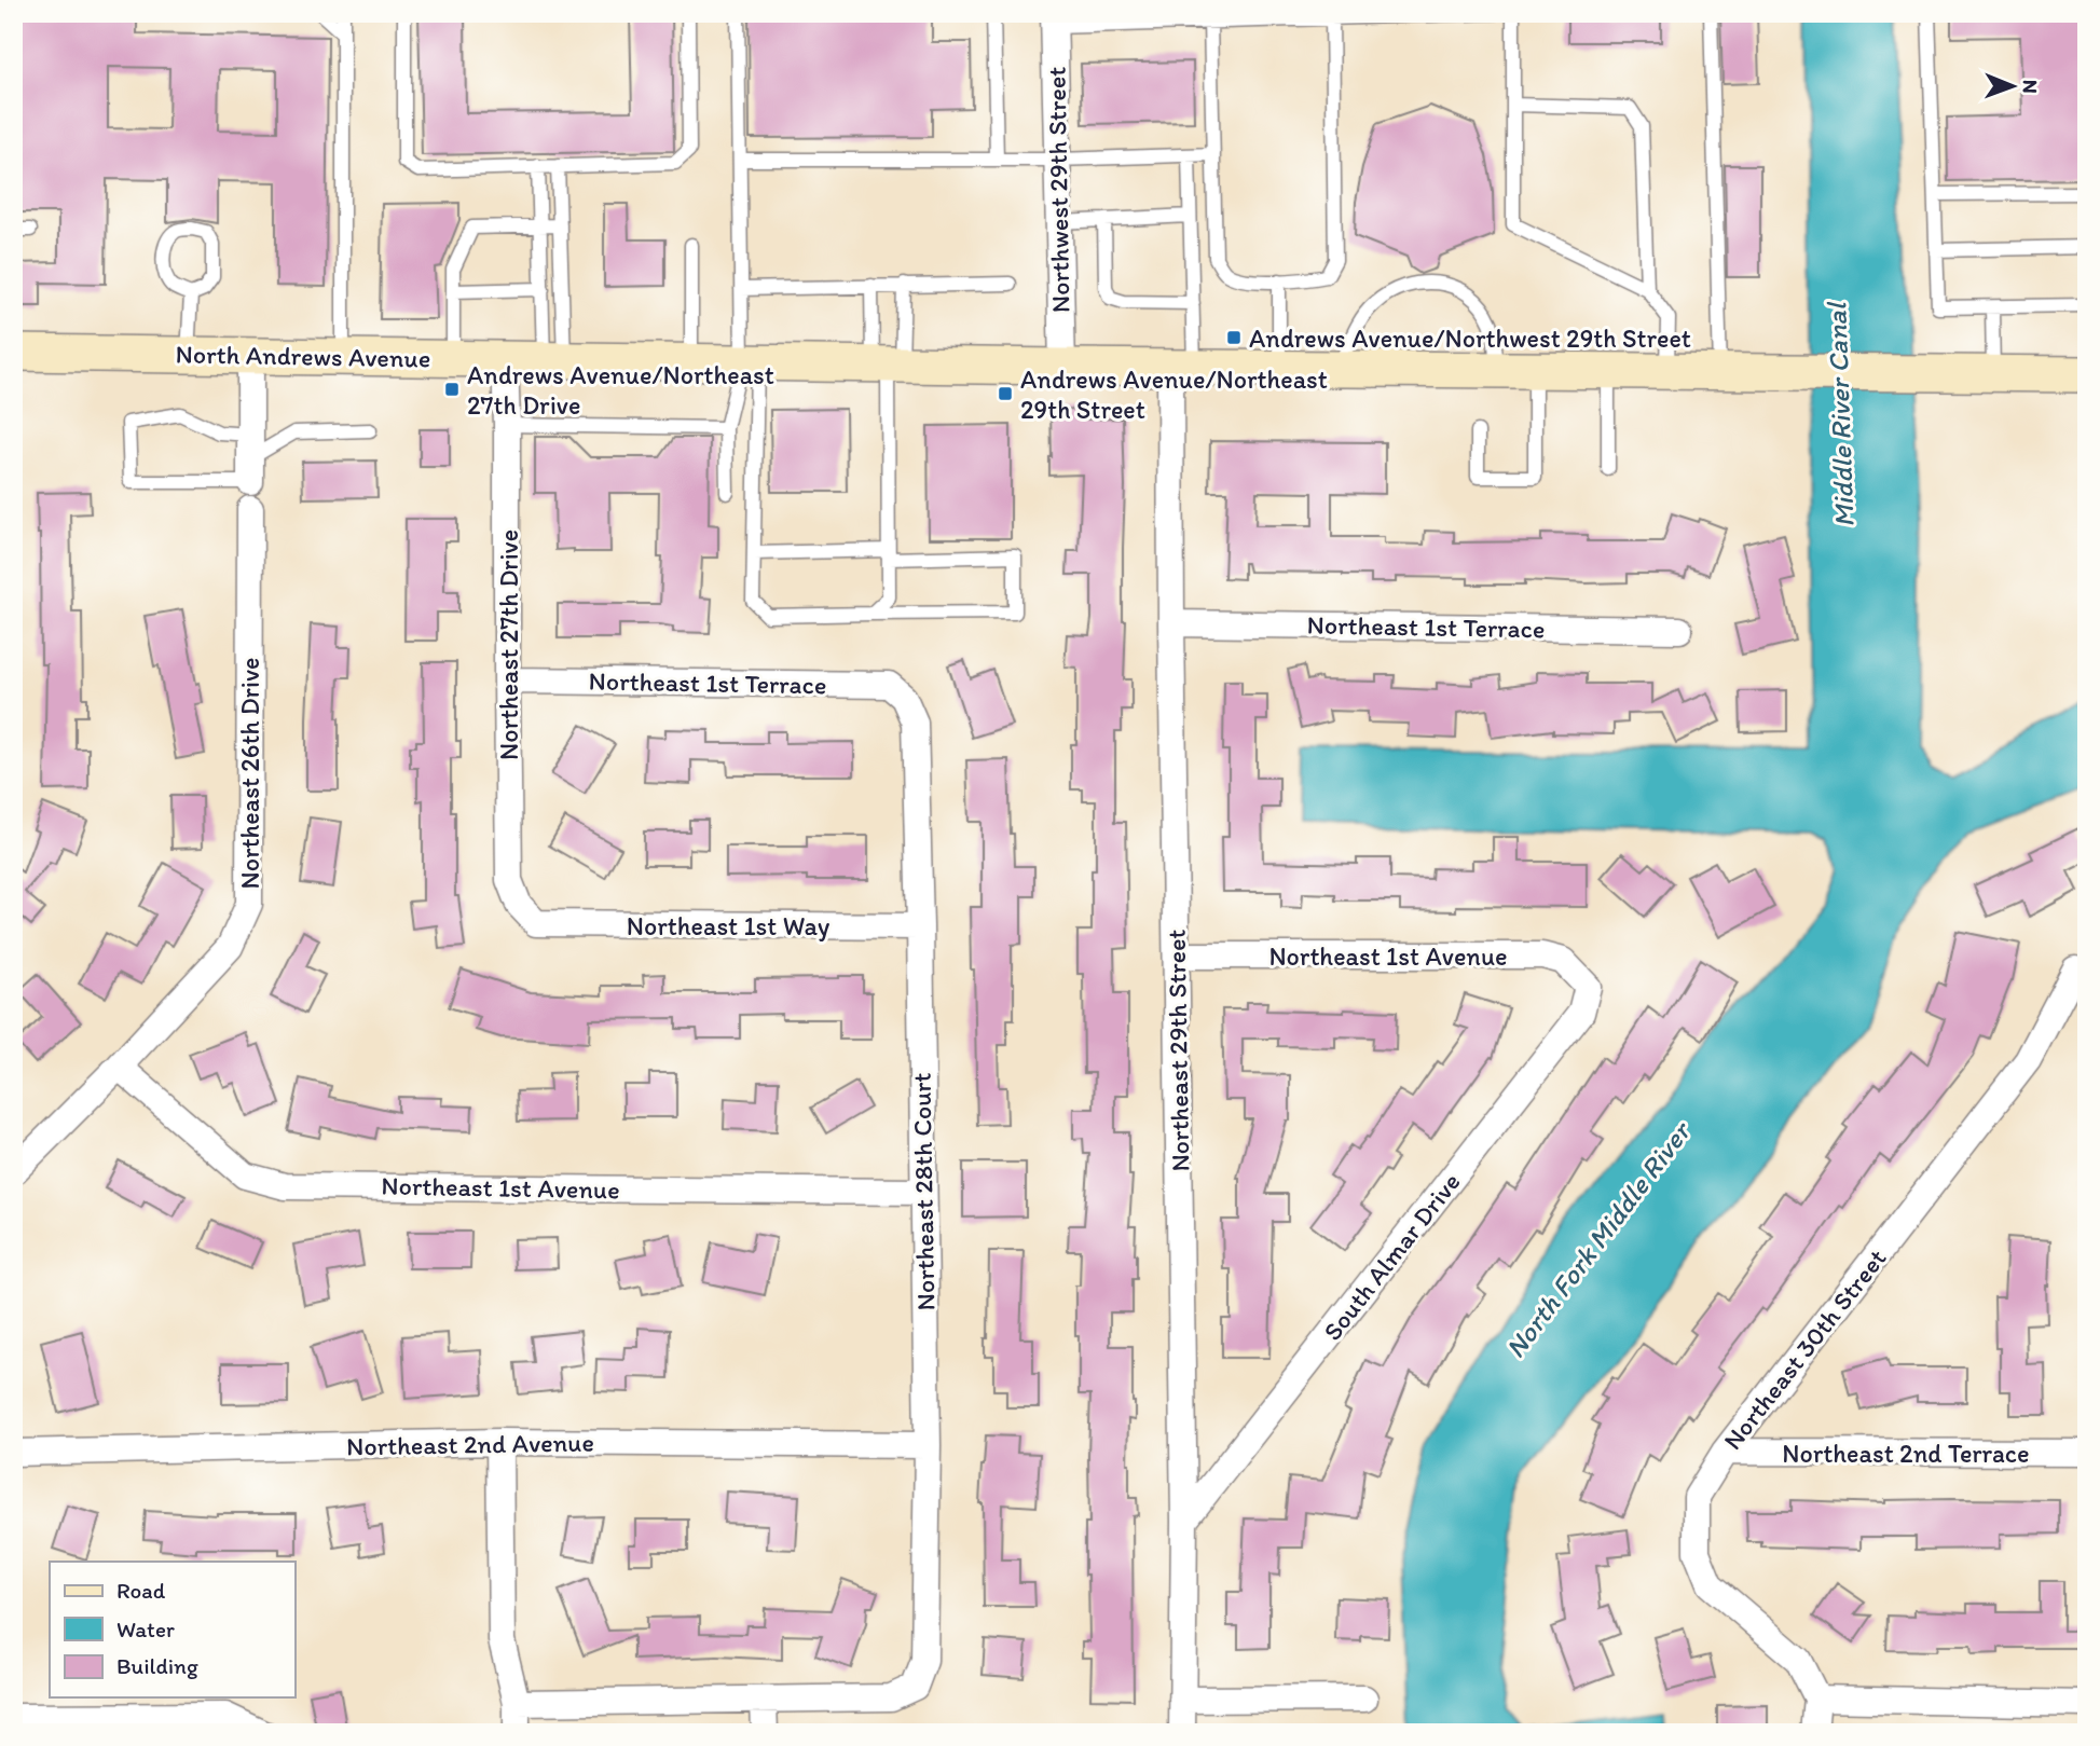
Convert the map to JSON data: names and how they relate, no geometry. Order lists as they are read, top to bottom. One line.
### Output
{"streets":{"main road":["North Andrews Avenue"],"street":["Northwest 29th Street","Northeast 1st Terrace","Northeast 27th Drive","Northeast 26th Drive","Northeast 1st Way","Northeast 1st Avenue","Northeast 29th Street","Northeast 28th Court","South Almar Drive","Northeast 30th Street","Northeast 2nd Avenue","Northeast 2nd Terrace"]},"crossings":[["Northwest 29th Street","North Andrews Avenue"],["North Andrews Avenue","Northeast 27th Drive"],["North Andrews Avenue","Northeast 29th Street"],["Northeast 1st Terrace","Northeast 27th Drive"],["Northeast 1st Terrace","Northeast 29th Street"],["Northeast 1st Terrace","Northeast 28th Court"],["Northeast 27th Drive","Northeast 1st Way"],["Northeast 26th Drive","Northeast 1st Avenue"],["Northeast 1st Way","Northeast 28th Court"],["Northeast 1st Avenue","Northeast 29th Street"],["Northeast 1st Avenue","Northeast 28th Court"],["Northeast 1st Avenue","South Almar Drive"],["Northeast 29th Street","South Almar Drive"],["Northeast 28th Court","Northeast 2nd Avenue"],["Northeast 30th Street","Northeast 2nd Terrace"]],"water":["Middle River Canal","North Fork Middle River"],"places":{"transit":["Andrews Avenue/Northwest 29th Street","Andrews Avenue/Northeast 27th Drive","Andrews Avenue/Northeast 29th Street"]},"legend":["Road","Water","Building"],"north":"right"}
